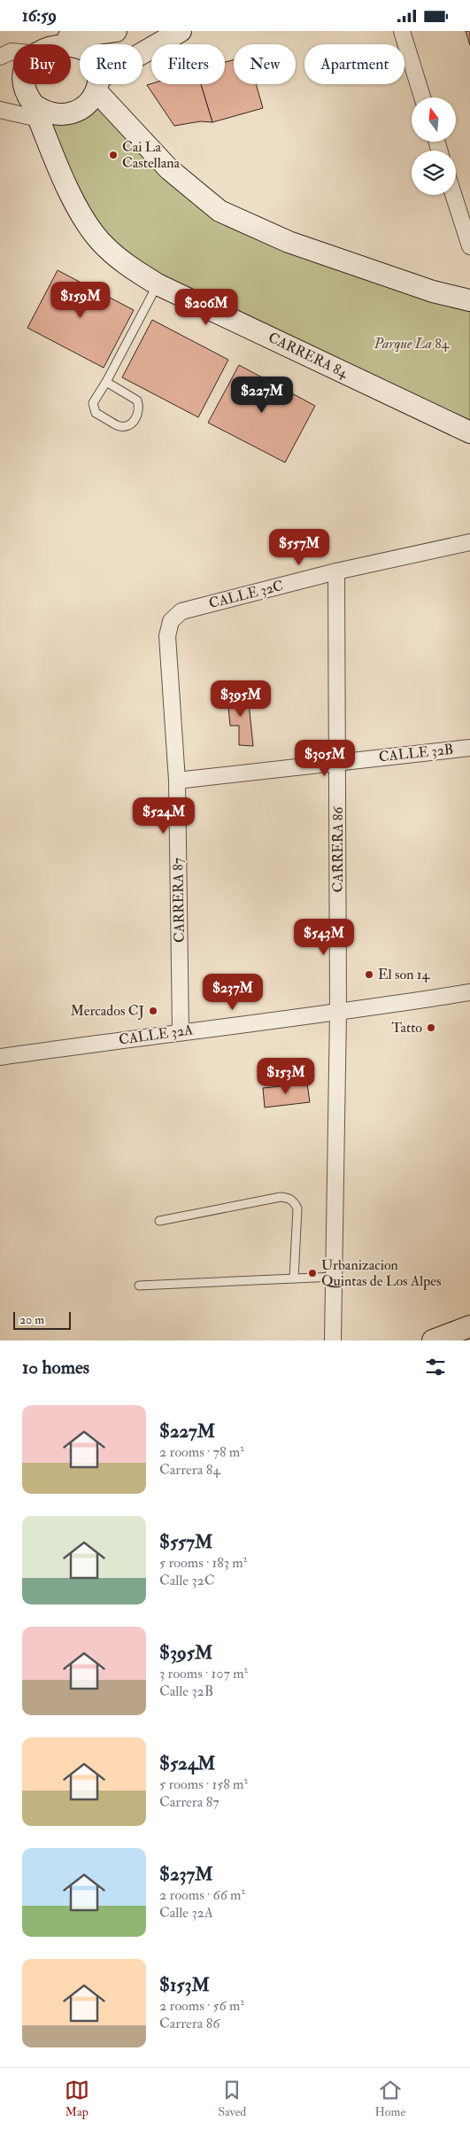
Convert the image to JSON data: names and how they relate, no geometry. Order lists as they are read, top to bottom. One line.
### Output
{"streets":{"street":["CARRERA 84","CALLE 32C","CALLE 32B","CARRERA 86","CARRERA 87","CALLE 32A"]},"crossings":[["CALLE 32C","CARRERA 86"],["CALLE 32C","CARRERA 87"],["CALLE 32B","CARRERA 86"],["CALLE 32B","CARRERA 87"],["CARRERA 86","CALLE 32A"],["CARRERA 87","CALLE 32A"]],"parks":["Parque La 84"],"places":["Cai La Castellana","El son 14","Mercados CJ","Tatto","Urbanizacion Quintas de Los Alpes"],"scale_bar":"20 m","north":"top","page":{"status":"16:59","chip":["Buy","Rent","Filters","New","Apartment"],"price":["$159M","$206M","$227M","$557M","$395M","$305M","$524M","$543M","$237M","$153M"],"scale":"20 m","heading":"10 homes","list":[{"name":"$227M","note":"2 rooms · 78 m² · Carrera 84"},{"name":"$557M","note":"5 rooms · 183 m² · Calle 32C"},{"name":"$395M","note":"3 rooms · 107 m² · Calle 32B"},{"name":"$524M","note":"5 rooms · 158 m² · Carrera 87"},{"name":"$237M","note":"2 rooms · 66 m² · Calle 32A"},{"name":"$153M","note":"2 rooms · 56 m² · Carrera 86"}],"tabs":["Map","Saved","Home"]}}
